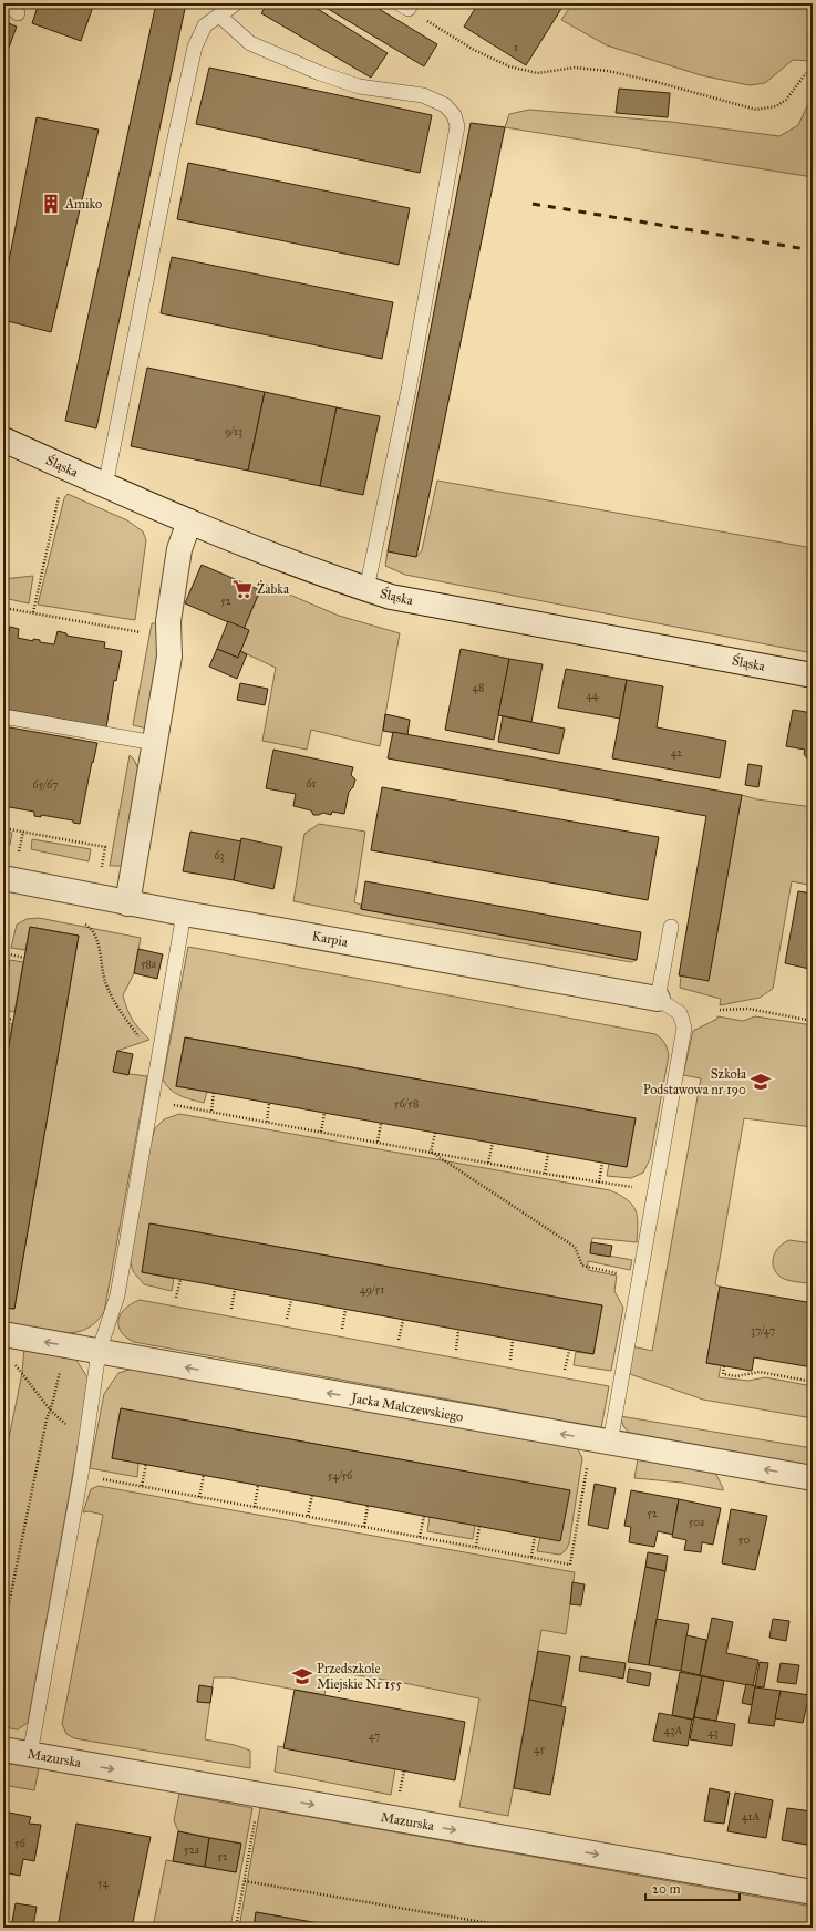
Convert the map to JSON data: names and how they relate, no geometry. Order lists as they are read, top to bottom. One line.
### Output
{"streets":{"street":["Śląska","Karpia","Jacka Malczewskiego","Mazurska"]},"one_way":["Jacka Malczewskiego","Mazurska"],"places":{"building":["Amiko"],"supermarket":["Żabka"],"school or university":["Szkoła Podstawowa nr 190","Przedszkole Miejskie Nr 155"]},"house_numbers":["1","9/13","52","48","44","42","61","65/67","63","58a","56/58","49/51","37/47","54/56","52","50a","50","43A","43","47","45","41A","56","52a","52","54"],"scale_bar":"20 m"}
